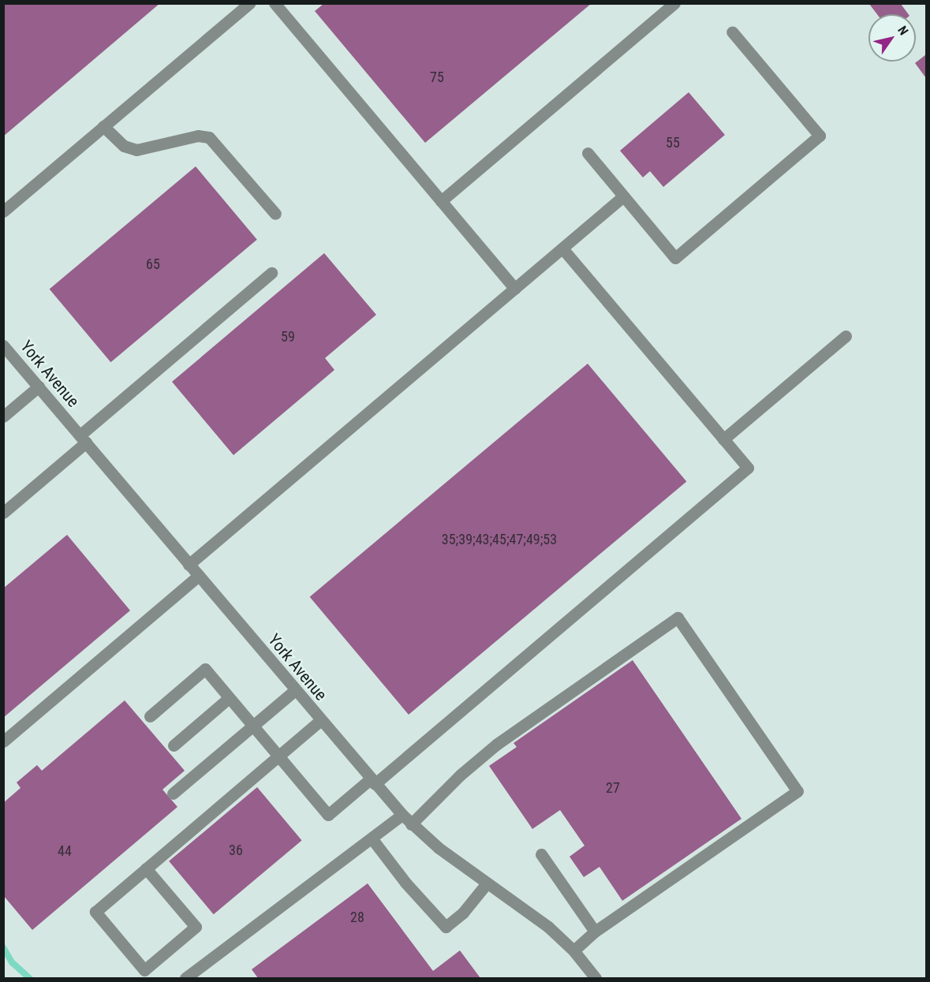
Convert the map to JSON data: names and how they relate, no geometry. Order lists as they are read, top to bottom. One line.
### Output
{"streets":{"street":["York Avenue"]},"house_numbers":["75","55","65","59","35;39;43;45;47;49;53","27","36","44","28"],"north":"top right"}
